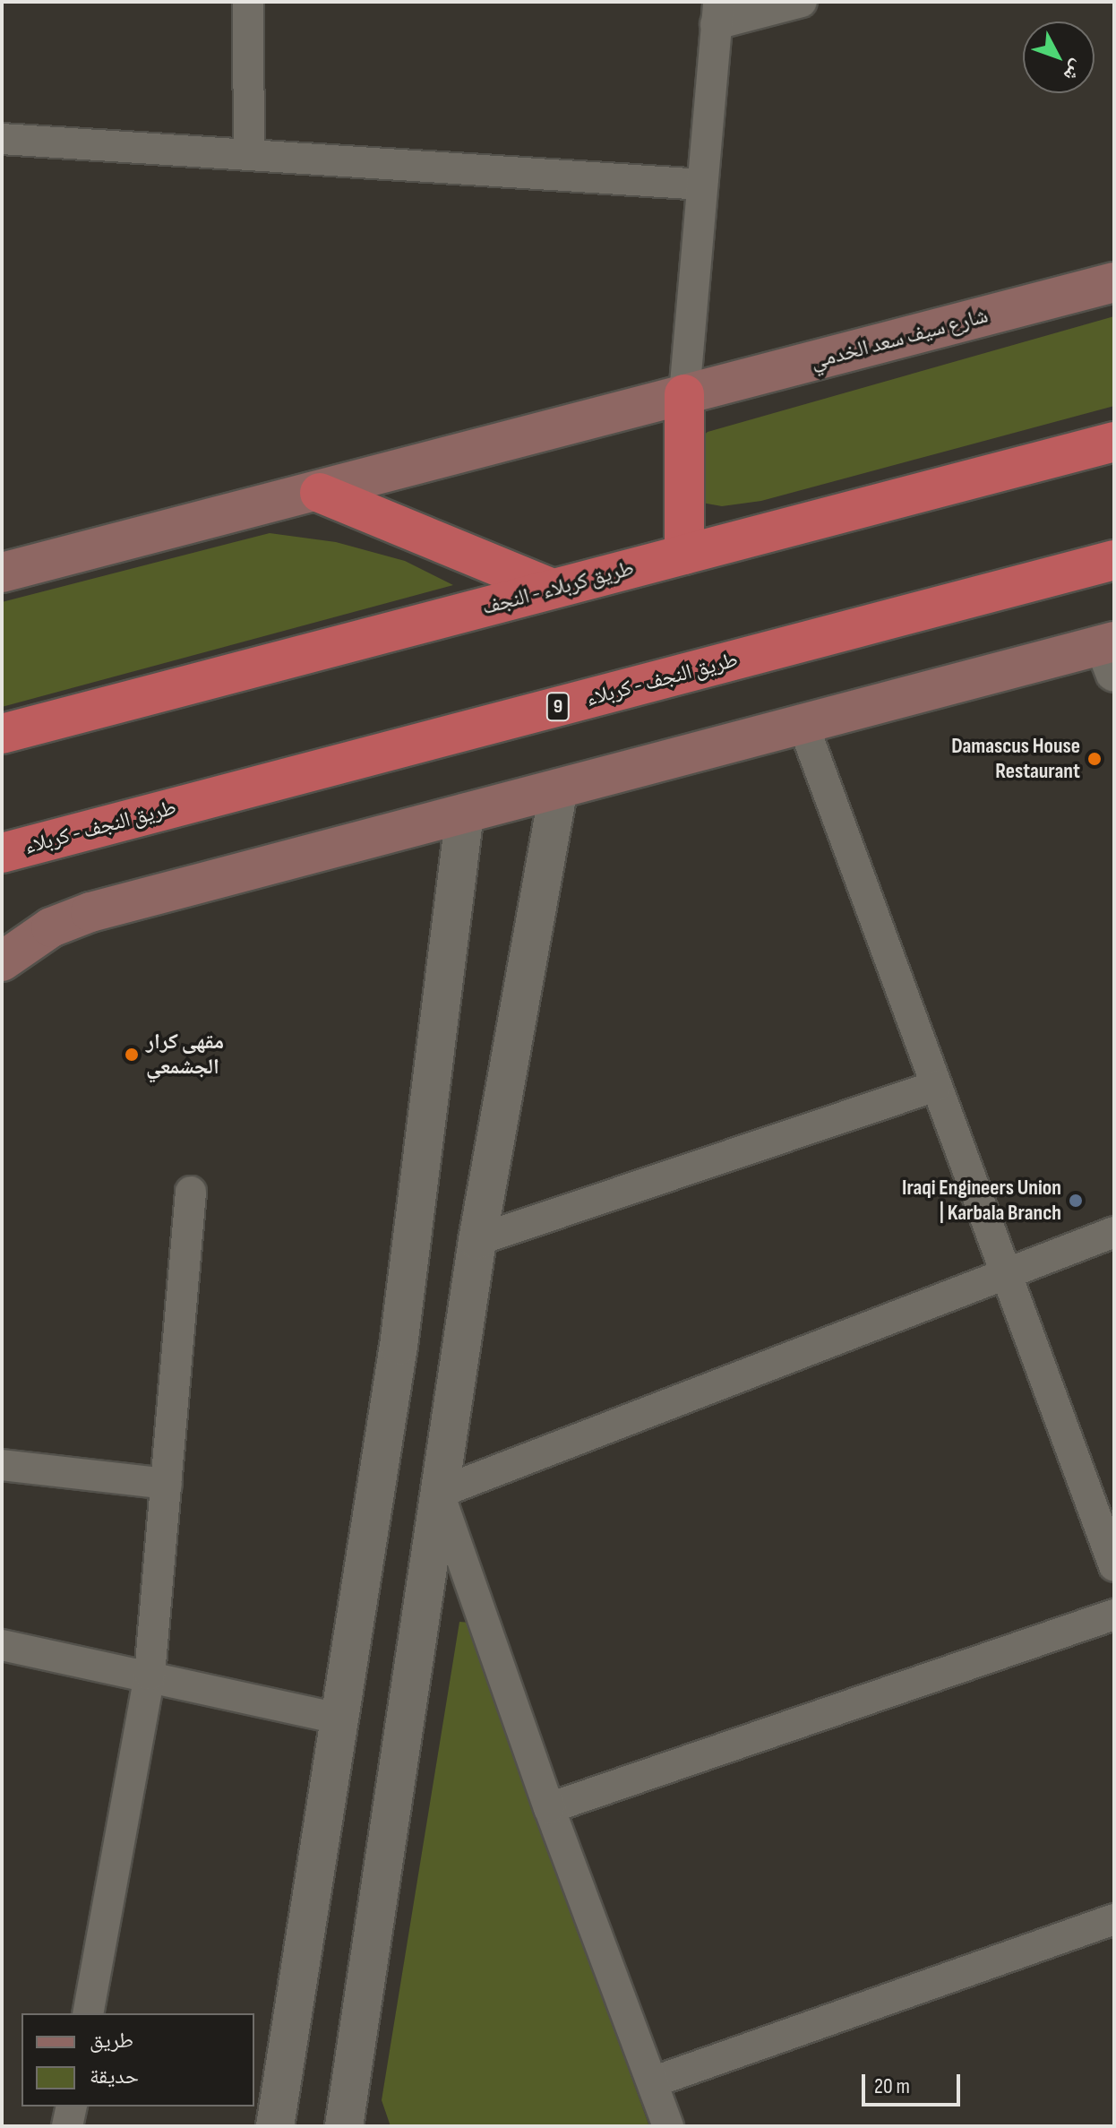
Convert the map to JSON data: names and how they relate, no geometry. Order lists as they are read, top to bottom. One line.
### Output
{"streets":{"highway":["طريق كربلاء - النجف","طريق النجف - كربلاء","9"],"main road":["شارع سيف سعد الخدمي"]},"places":["Damascus House Restaurant","مقهى كرار الجشمعي","Iraqi Engineers Union | Karbala Branch"],"legend":["طريق","حديقة"],"scale_bar":"20 m","north":"bottom right"}
